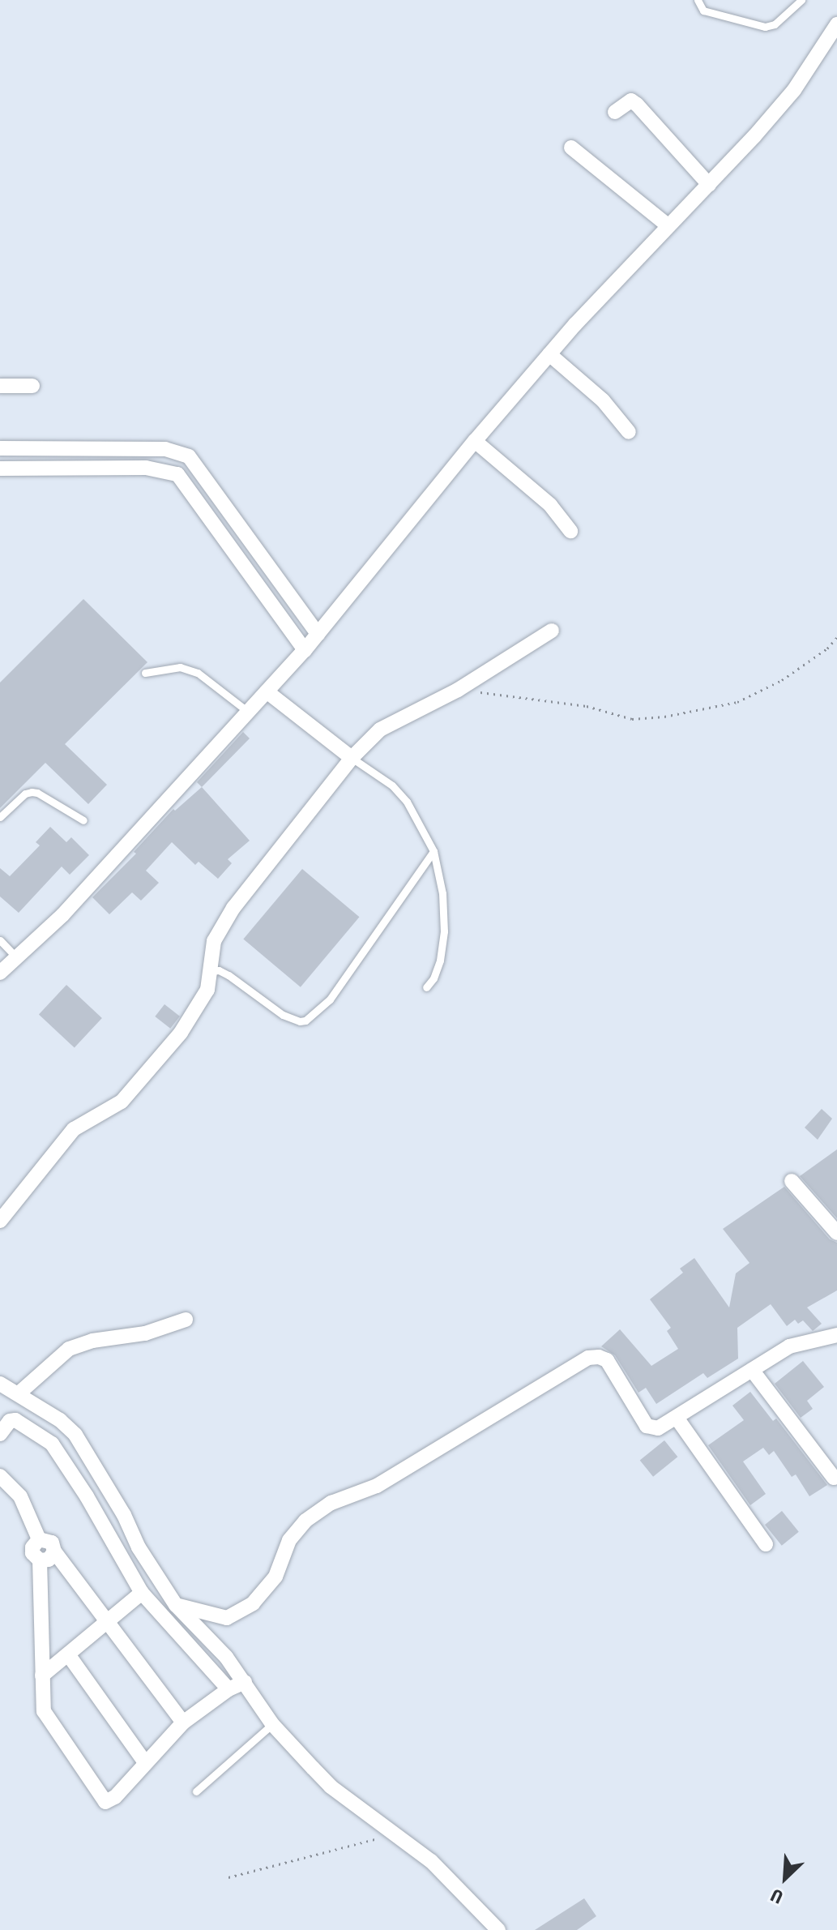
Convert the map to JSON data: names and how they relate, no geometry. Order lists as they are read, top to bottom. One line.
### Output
{"north":"bottom left"}
